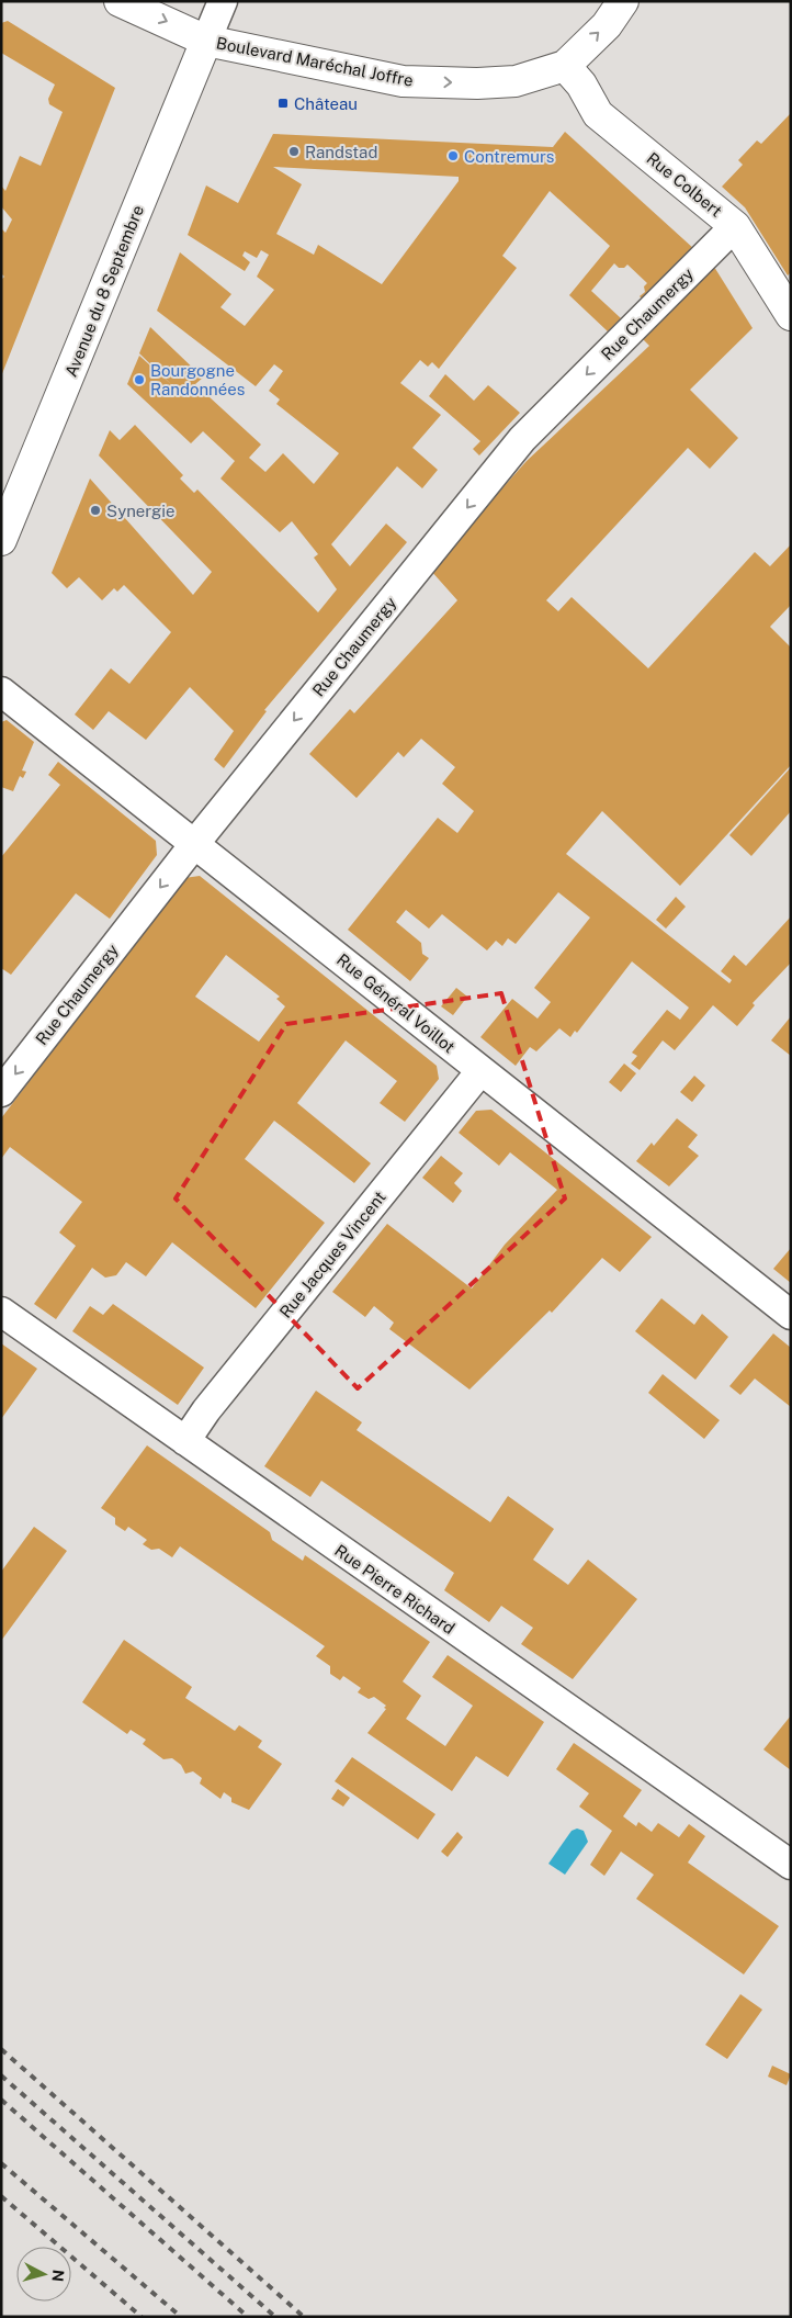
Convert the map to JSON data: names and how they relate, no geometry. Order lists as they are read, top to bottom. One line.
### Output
{"streets":{"street":["Boulevard Maréchal Joffre","Rue Colbert","Avenue du 8 Septembre","Rue Chaumergy","Rue Général Voillot","Rue Jacques Vincent","Rue Pierre Richard"]},"crossings":[["Boulevard Maréchal Joffre","Rue Colbert"],["Boulevard Maréchal Joffre","Avenue du 8 Septembre"],["Rue Colbert","Rue Chaumergy"],["Rue Chaumergy","Rue Général Voillot"],["Rue Général Voillot","Rue Jacques Vincent"],["Rue Jacques Vincent","Rue Pierre Richard"]],"one_way":["Boulevard Maréchal Joffre","Rue Chaumergy"],"places":{"transit":["Château"],"other":["Randstad","Contremurs","Bourgogne Randonnées","Synergie"]},"north":"right"}
